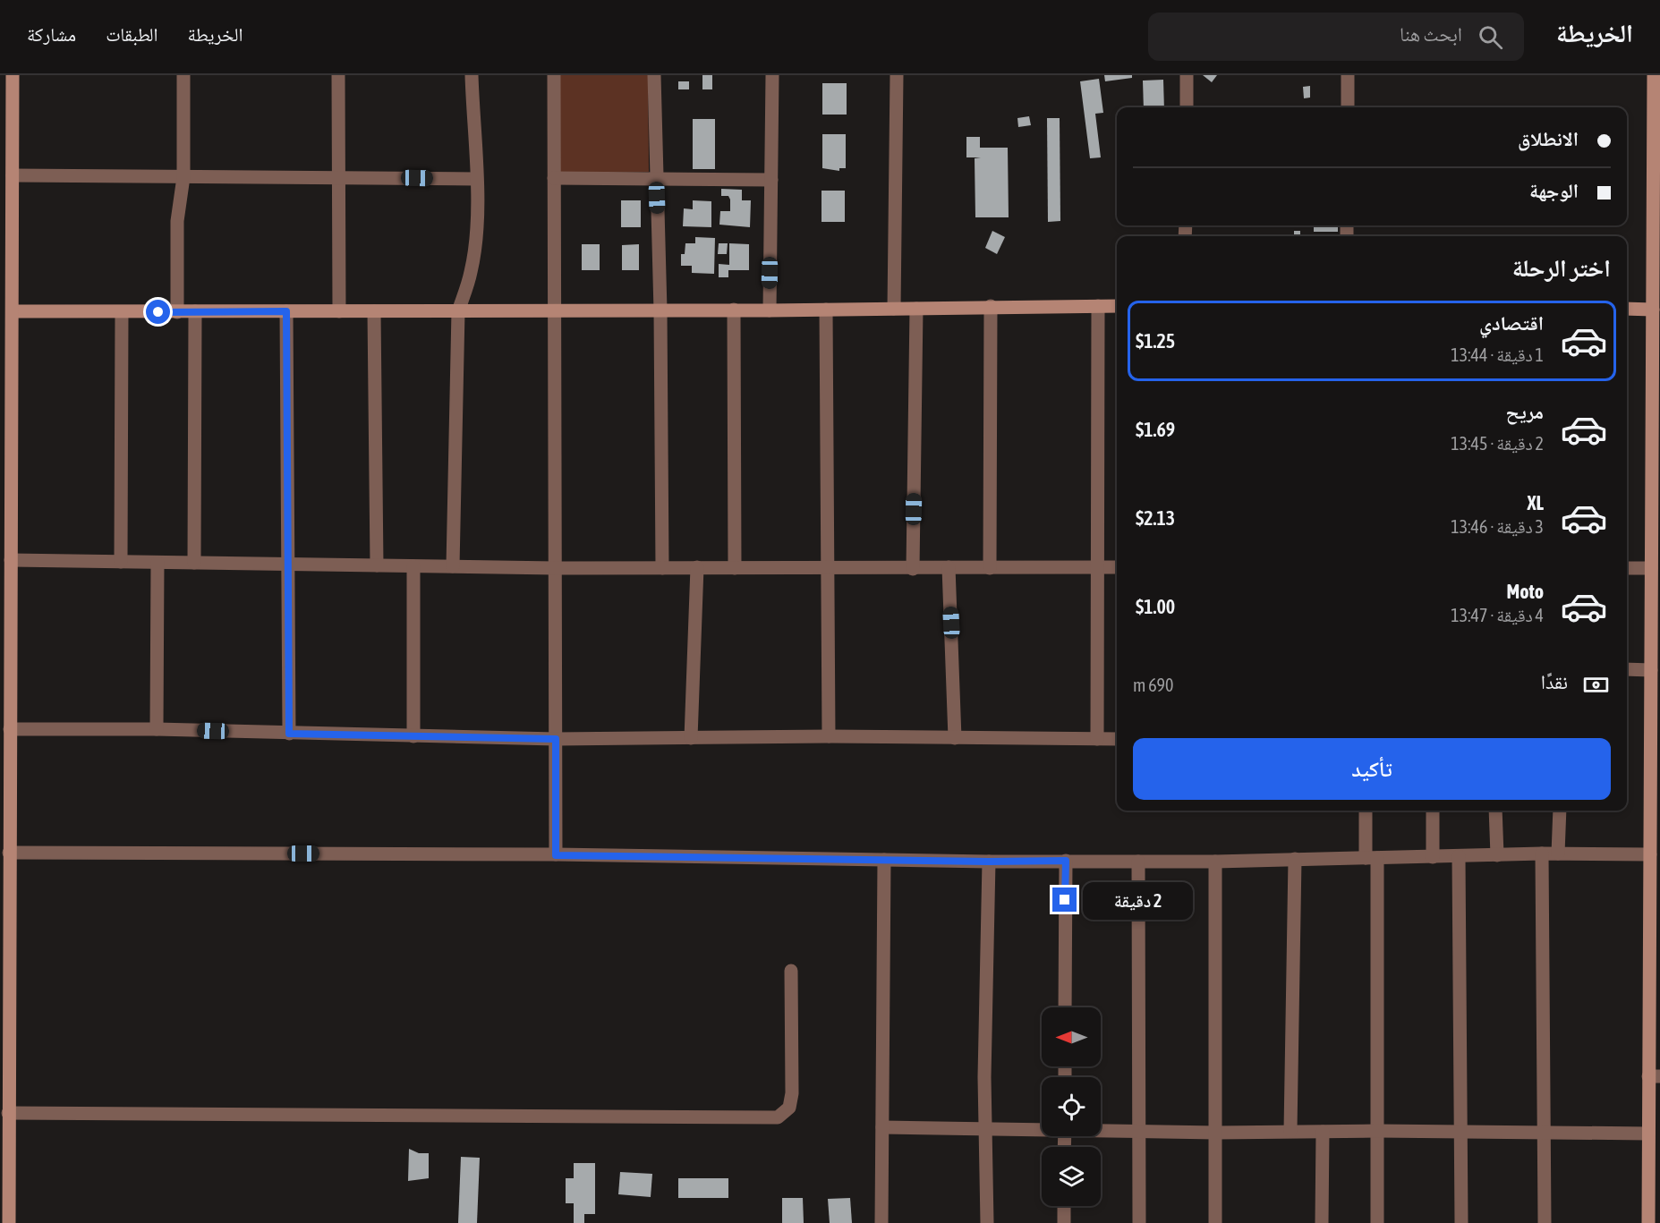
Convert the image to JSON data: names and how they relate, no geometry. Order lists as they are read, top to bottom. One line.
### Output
{"north":"left","page":{"header":"الخريطة","search":"ابحث هنا","nav":["الخريطة","الطبقات","مشاركة"],"banner":["الانطلاق","الوجهة"],"heading":"اختر الرحلة","list":[{"name":"اقتصادي","note":"1 دقيقة · 13:44","value":"$1.25"},{"name":"مريح","note":"2 دقيقة · 13:45","value":"$1.69"},{"name":"XL","note":"3 دقيقة · 13:46","value":"$2.13"},{"name":"Moto","note":"4 دقيقة · 13:47","value":"$1.00"}],"pay":["نقدًا","690 m"],"buttons":"تأكيد","bubble":"2 دقيقة"}}
